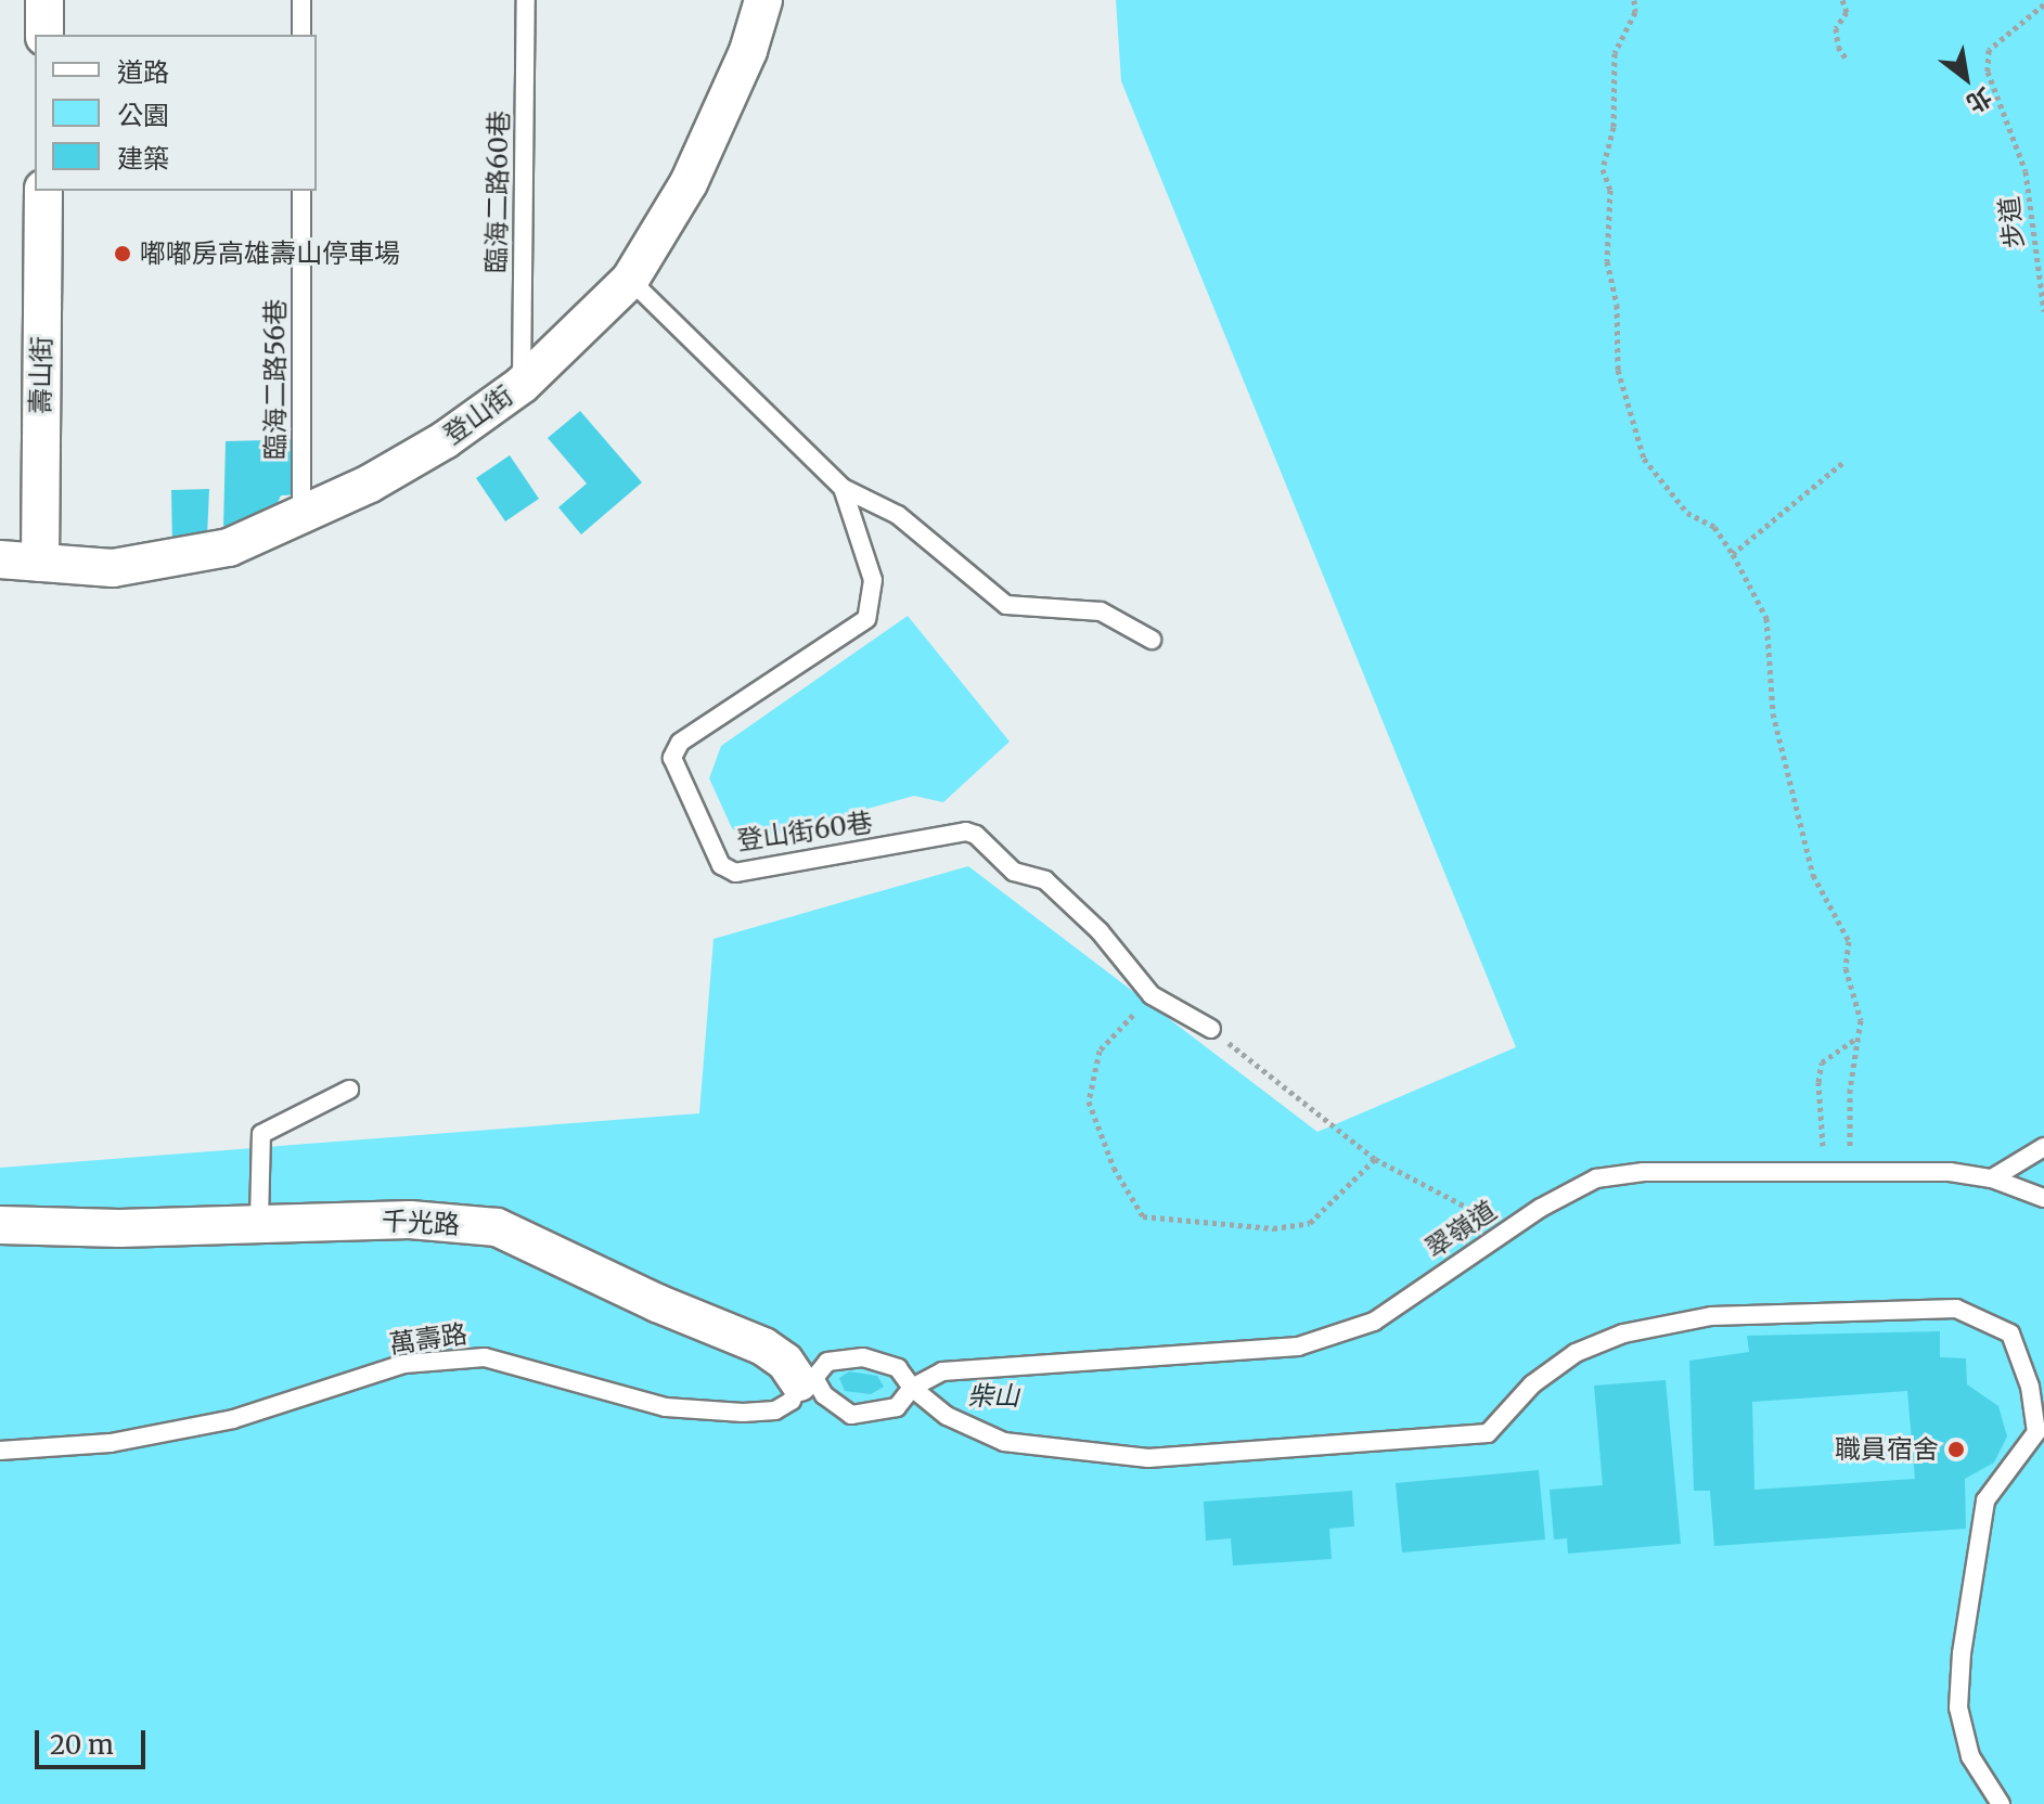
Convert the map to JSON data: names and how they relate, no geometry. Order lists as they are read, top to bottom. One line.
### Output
{"streets":{"street":["壽山街","登山街","千光路"],"lane":["臨海二路60巷","臨海二路56巷","登山街60巷","翠嶺道","萬壽路"],"path":["步道"]},"crossings":[["臨海二路60巷","登山街"],["壽山街","登山街"],["臨海二路56巷","登山街"],["登山街","登山街60巷"],["千光路","翠嶺道"],["千光路","萬壽路"],["翠嶺道","萬壽路"]],"parks":["柴山"],"places":["嘟嘟房高雄壽山停車場","職員宿舍"],"legend":["道路","公園","建築"],"scale_bar":"20 m","north":"bottom right"}
